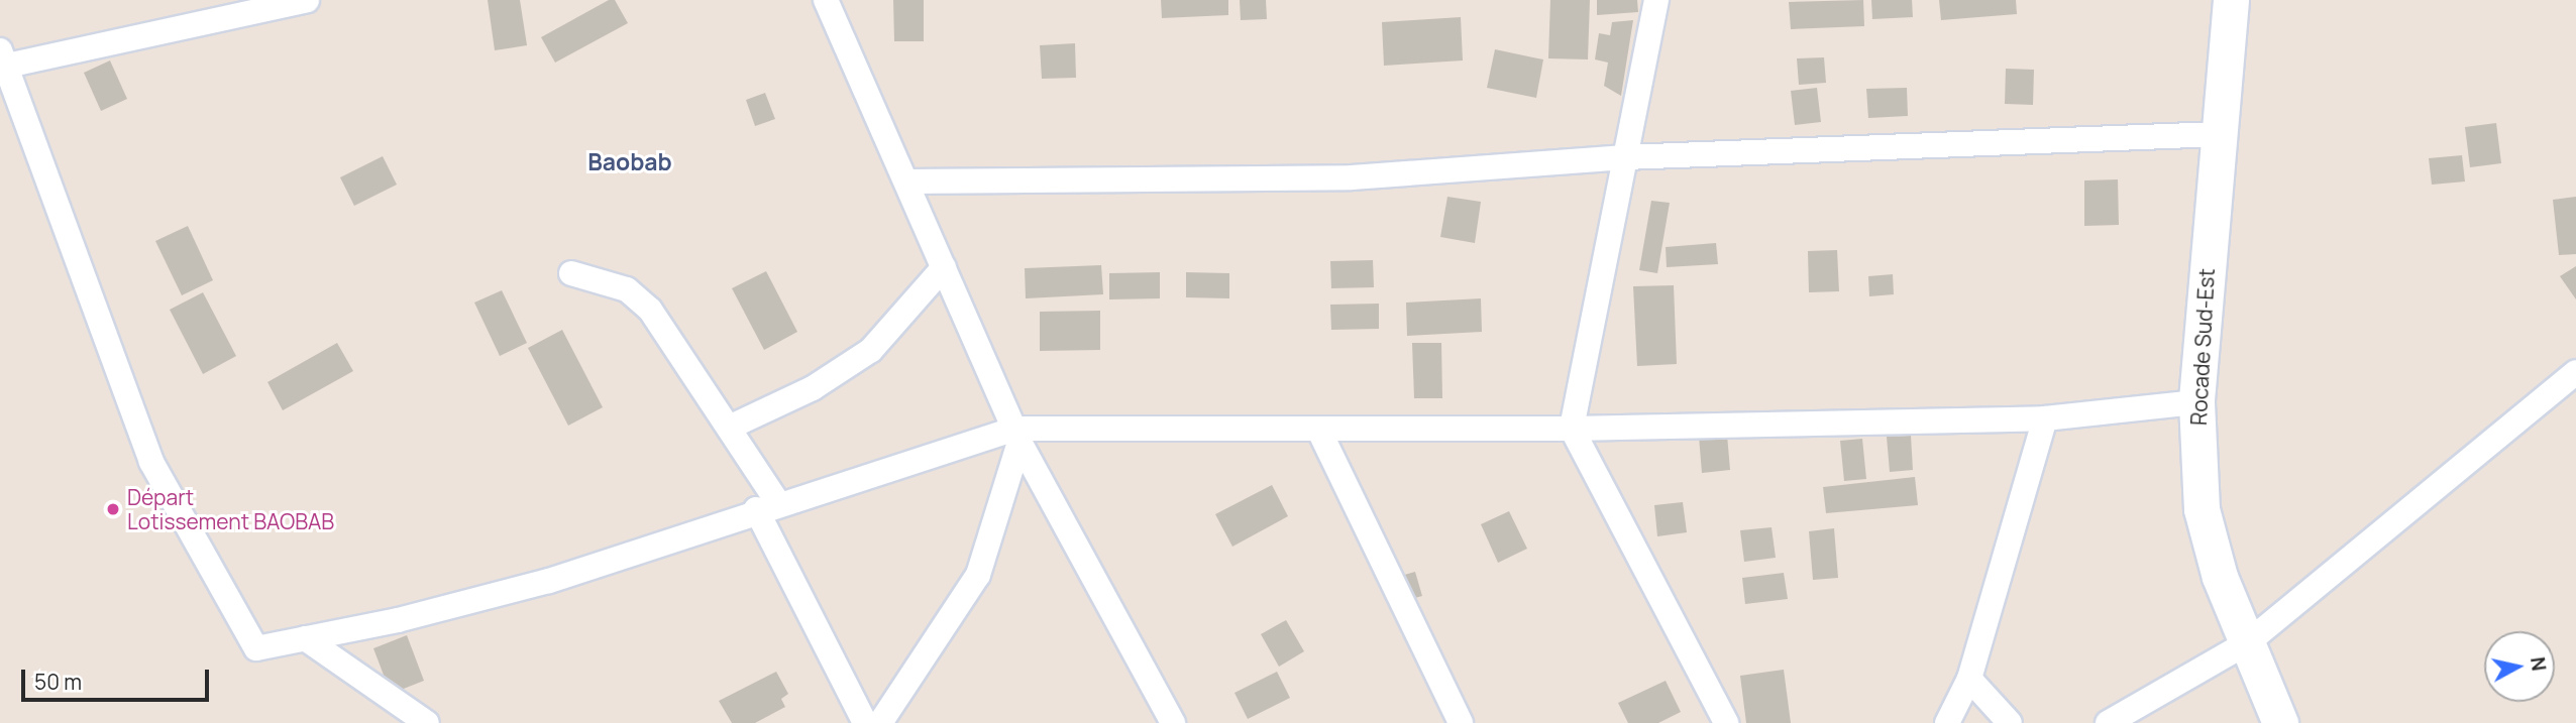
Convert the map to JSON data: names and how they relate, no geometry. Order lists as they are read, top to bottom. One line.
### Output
{"streets":{"street":["Rocade Sud-Est"]},"districts":["Baobab"],"places":["Départ Lotissement BAOBAB"],"scale_bar":"50 m","north":"right"}
